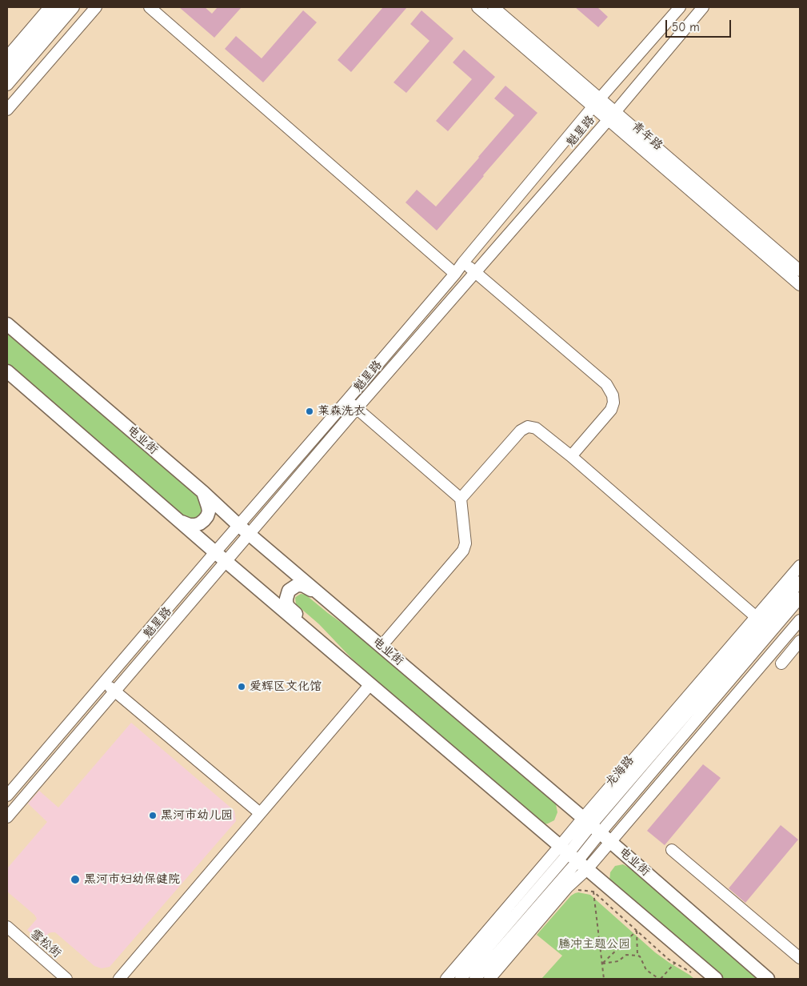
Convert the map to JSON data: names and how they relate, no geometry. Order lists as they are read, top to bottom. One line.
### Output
{"streets":{"main road":["电业街"],"street":["魁星路","青年路","龙海路","雪松街"]},"crossings":[["魁星路","青年路"],["魁星路","电业街"],["电业街","龙海路"]],"parks":["腾冲主题公园"],"places":["莱森洗衣","爱辉区文化馆","黑河市幼儿园","黑河市妇幼保健院"],"scale_bar":"50 m"}
